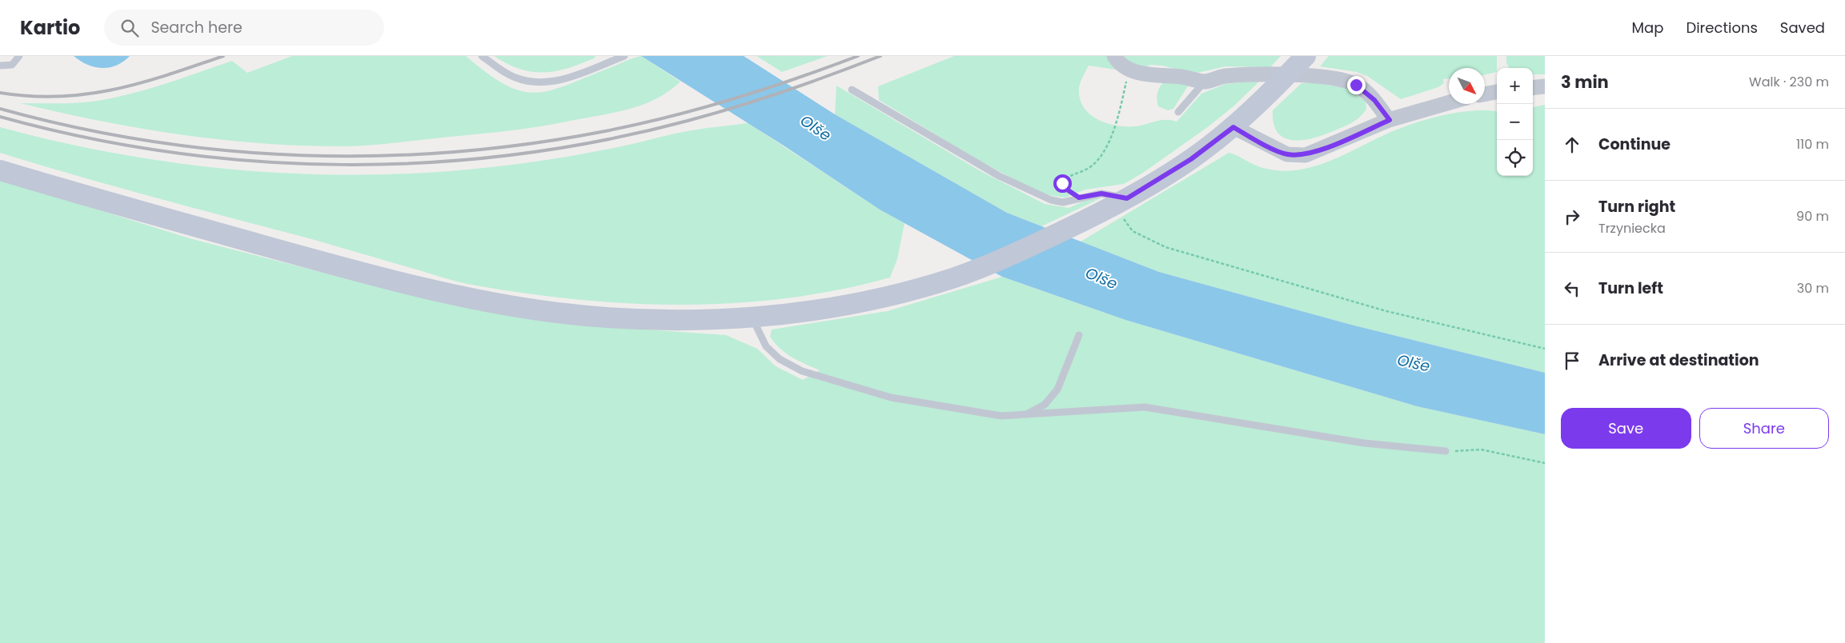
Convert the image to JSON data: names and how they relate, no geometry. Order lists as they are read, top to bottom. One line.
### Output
{"water":["Olše"],"north":"bottom right","page":{"header":"Kartio","search":"Search here","nav":["Map","Directions","Saved"],"heading":["3 min","Walk · 230 m"],"map_buttons":["+","−"],"list":[["Continue","110 m"],["Turn right","Trzyniecka","90 m"],["Turn left","30 m"],"Arrive at destination"],"buttons":["Save","Share"]}}
